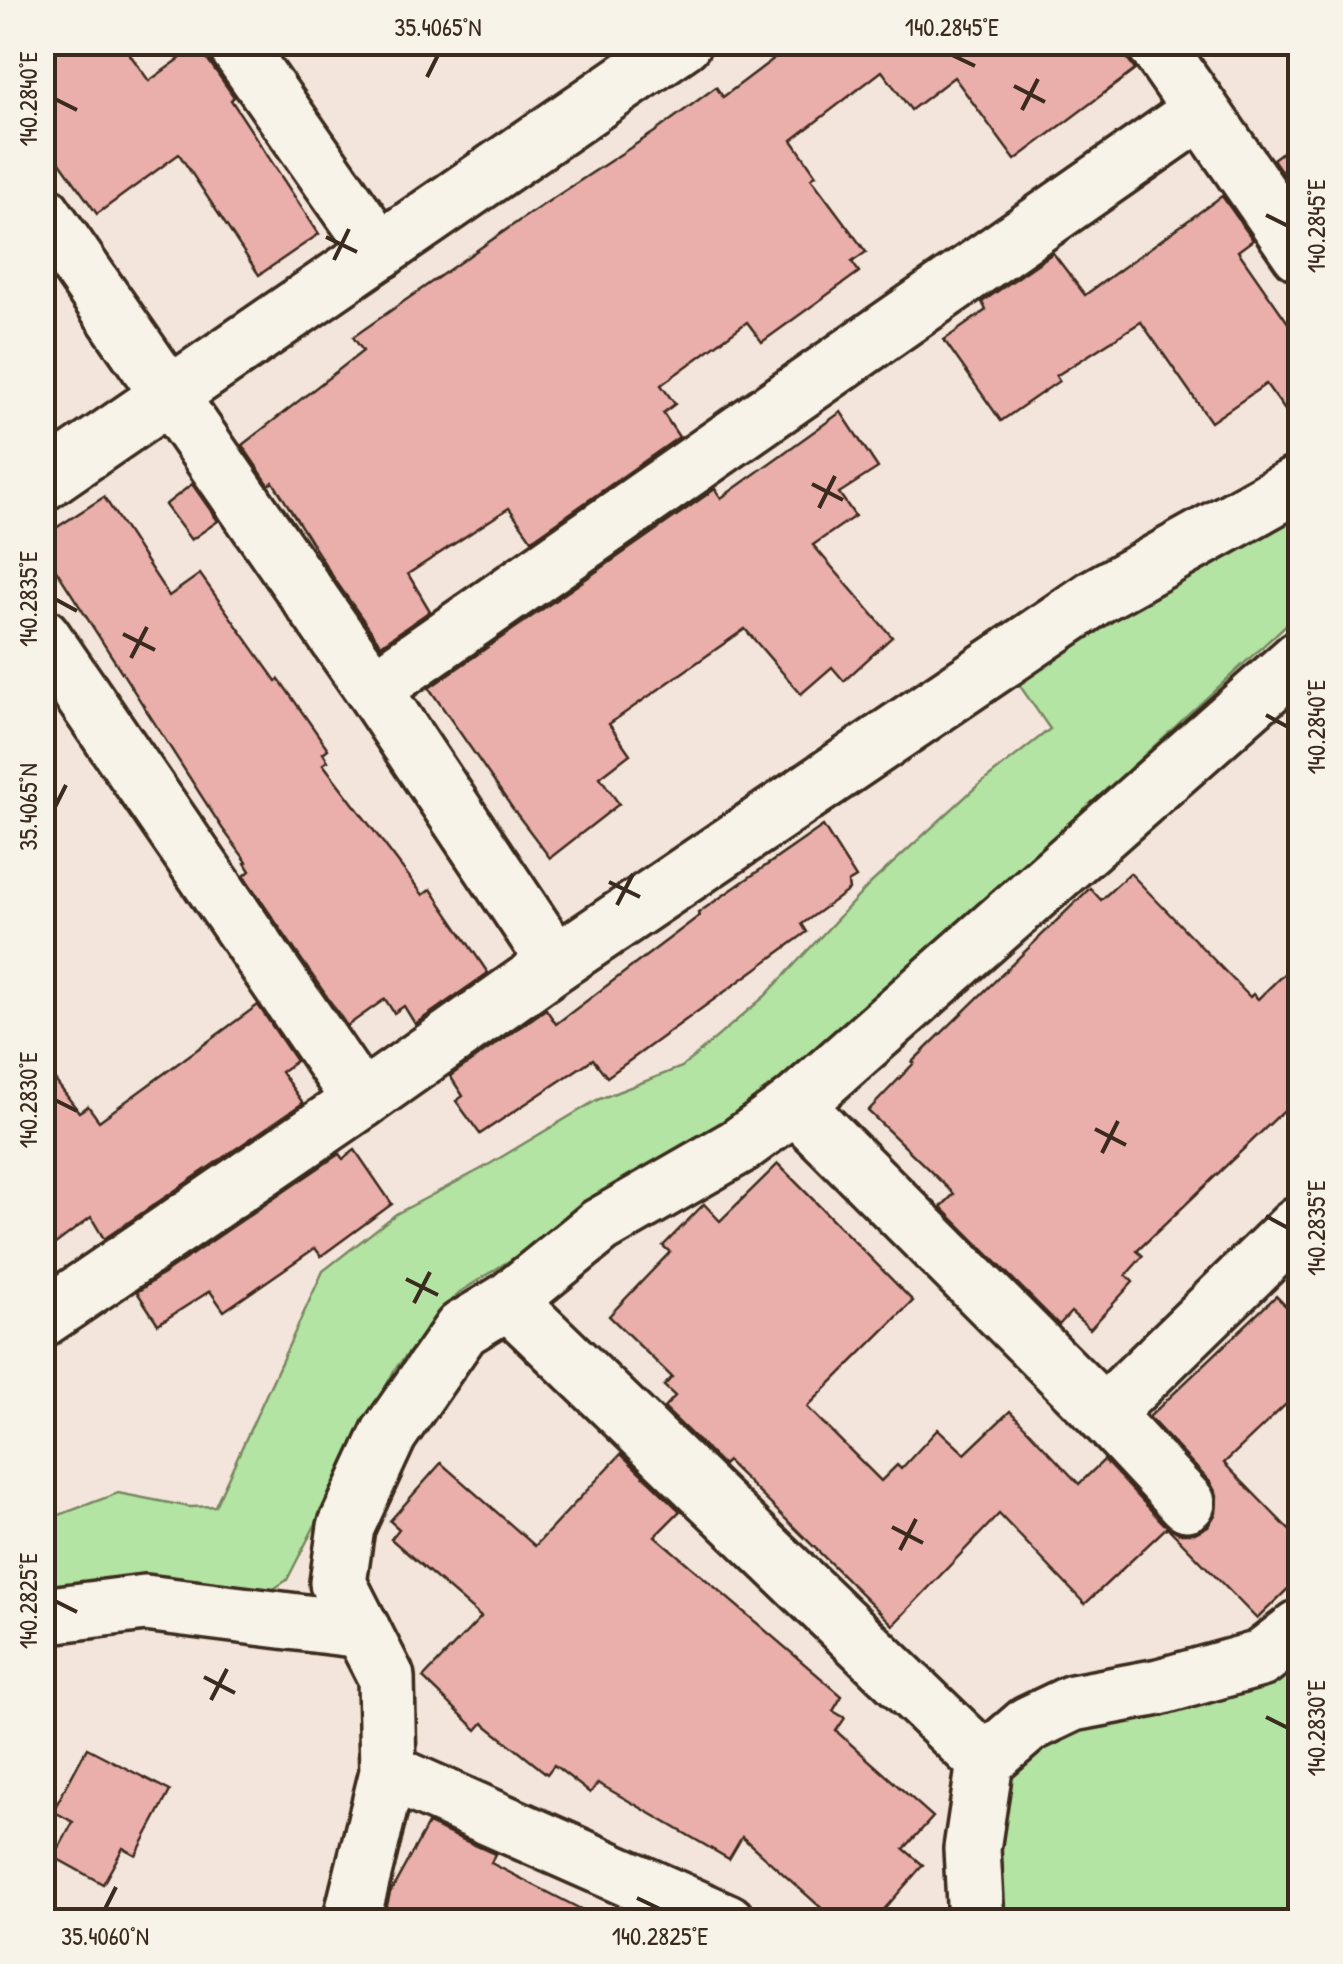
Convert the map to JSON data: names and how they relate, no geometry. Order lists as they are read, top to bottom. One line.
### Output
{"coordinates":["35.4065°N","140.2845°E","140.2840°E","140.2835°E","140.2830°E","140.2825°E","35.4060°N"]}
